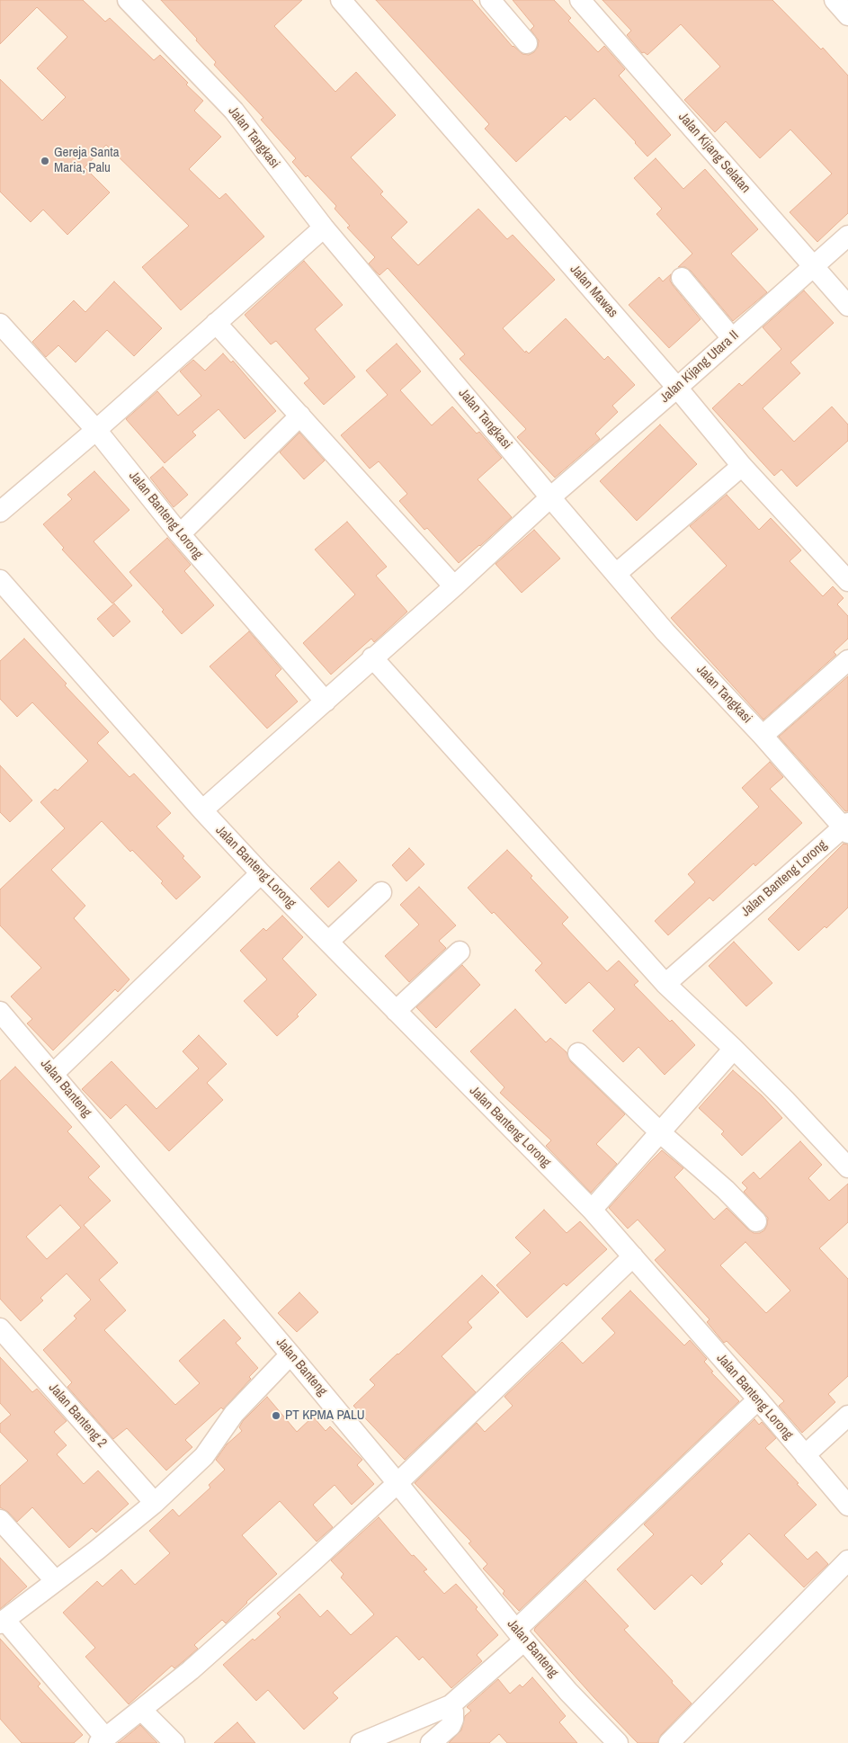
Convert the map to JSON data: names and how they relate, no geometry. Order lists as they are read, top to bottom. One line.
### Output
{"streets":{"street":["Jalan Tangkasi","Jalan Kijang Selatan","Jalan Mawas","Jalan Kijang Utara II","Jalan Banteng Lorong","Jalan Banteng","Jalan Banteng 2"]},"crossings":[["Jalan Tangkasi","Jalan Kijang Utara II"],["Jalan Tangkasi","Jalan Banteng Lorong"],["Jalan Kijang Selatan","Jalan Kijang Utara II"],["Jalan Mawas","Jalan Kijang Utara II"]],"places":["Gereja Santa Maria, Palu","PT KPMA PALU"]}
